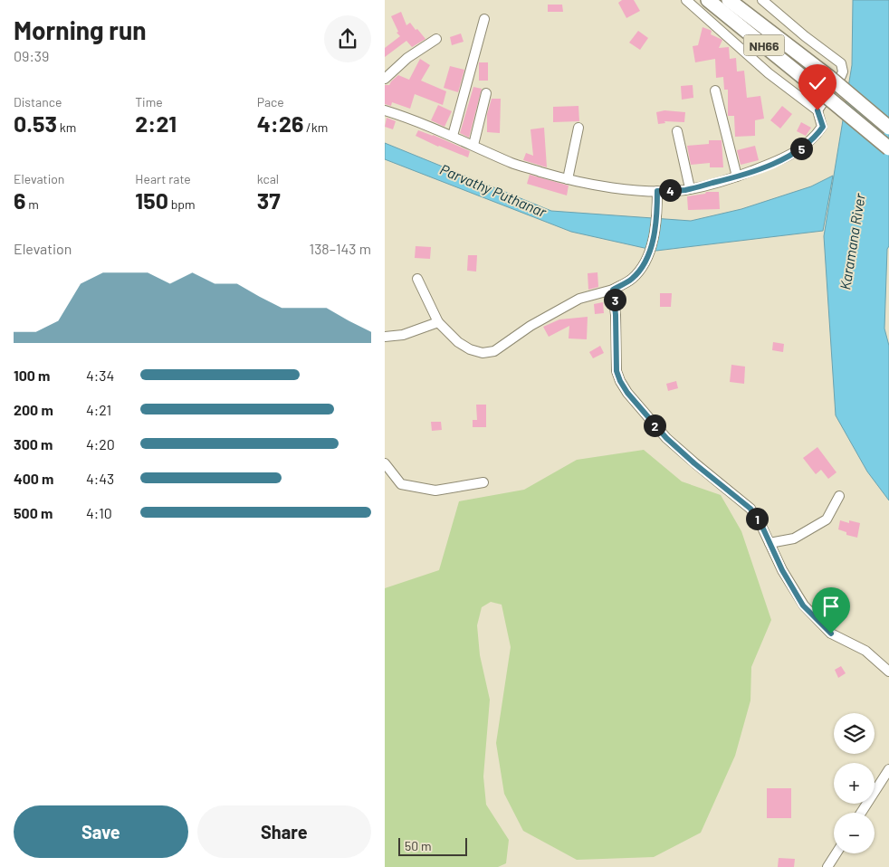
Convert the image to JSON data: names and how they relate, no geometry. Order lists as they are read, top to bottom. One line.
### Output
{"streets":{"highway":["NH66"]},"water":["Parvathy Puthanar","Karamana River"],"scale_bar":"50 m","page":{"heading":["Morning run","09:39"],"stats":[["Distance","0.53 km"],["Time","2:21"],["Pace","4:26 /km"],["Elevation","6 m"],["Heart rate","150 bpm"],["kcal","37"]],"pins":["5","4","3","2","1"],"chart":["Elevation","138–143 m"],"list":[{"name":"100 m","note":"4:34"},{"name":"200 m","note":"4:21"},{"name":"300 m","note":"4:20"},{"name":"400 m","note":"4:43"},{"name":"500 m","note":"4:10"}],"map_buttons":["+","−"],"buttons":["Save","Share"],"scale":"50 m"}}
